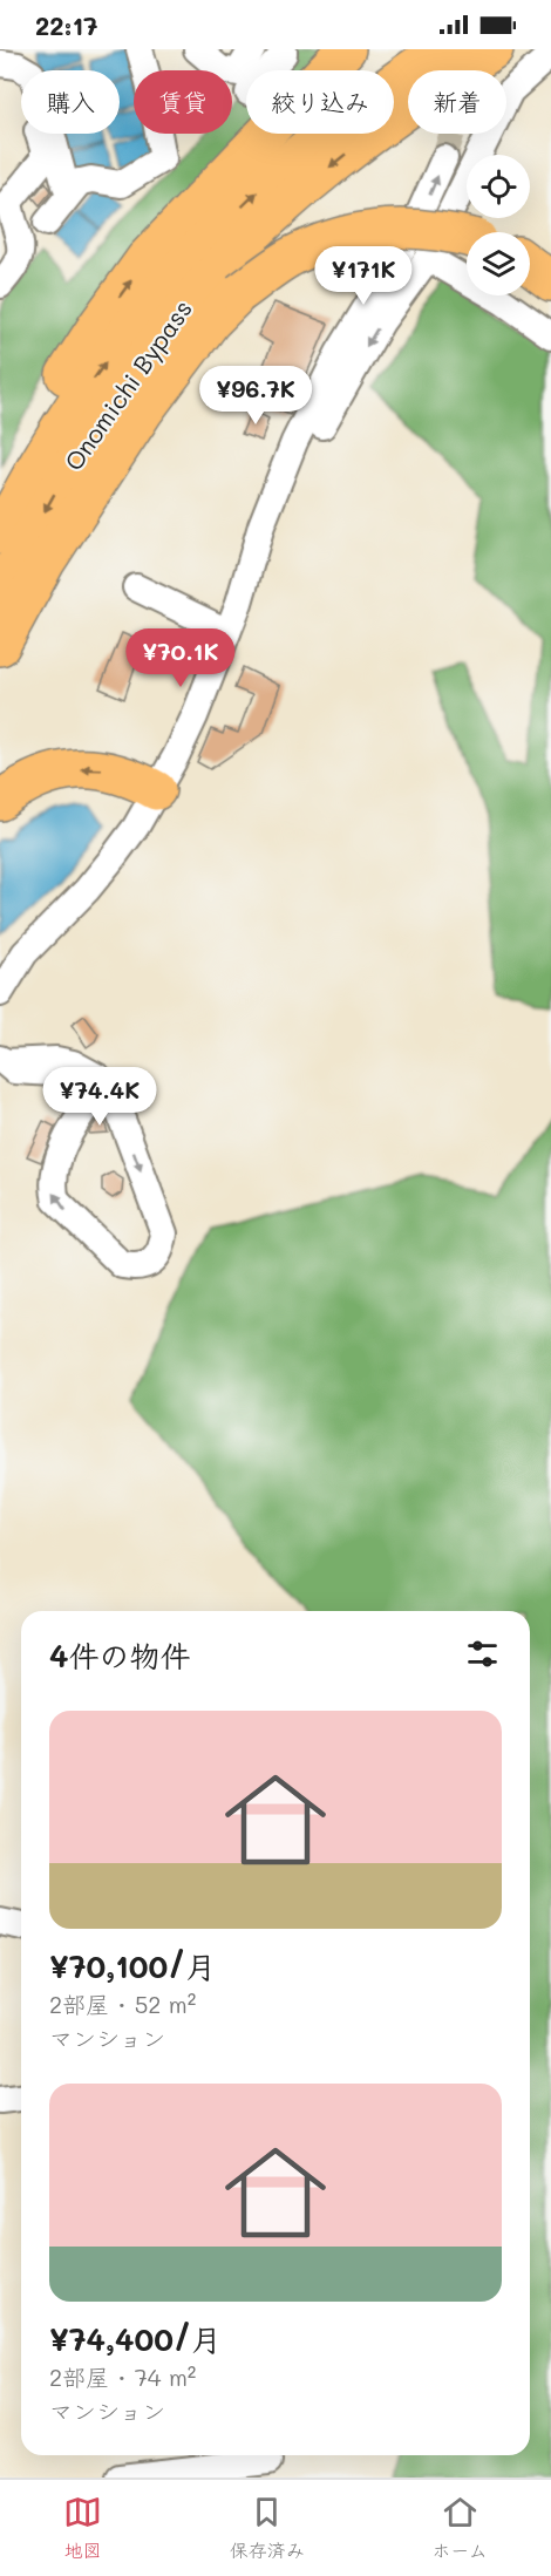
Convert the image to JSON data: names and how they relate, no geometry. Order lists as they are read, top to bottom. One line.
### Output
{"streets":{"highway":["Onomichi Bypass"]},"page":{"status":"22:17","chip":["購入","賃貸","絞り込み","新着"],"price":["¥171K","¥96.7K","¥70.1K","¥74.4K"],"heading":"4件の物件","list":[{"name":"¥70,100/月","note":"2部屋 · 52 m² · マンション"},{"name":"¥74,400/月","note":"2部屋 · 74 m² · マンション"}],"tabs":["地図","保存済み","ホーム"]}}
